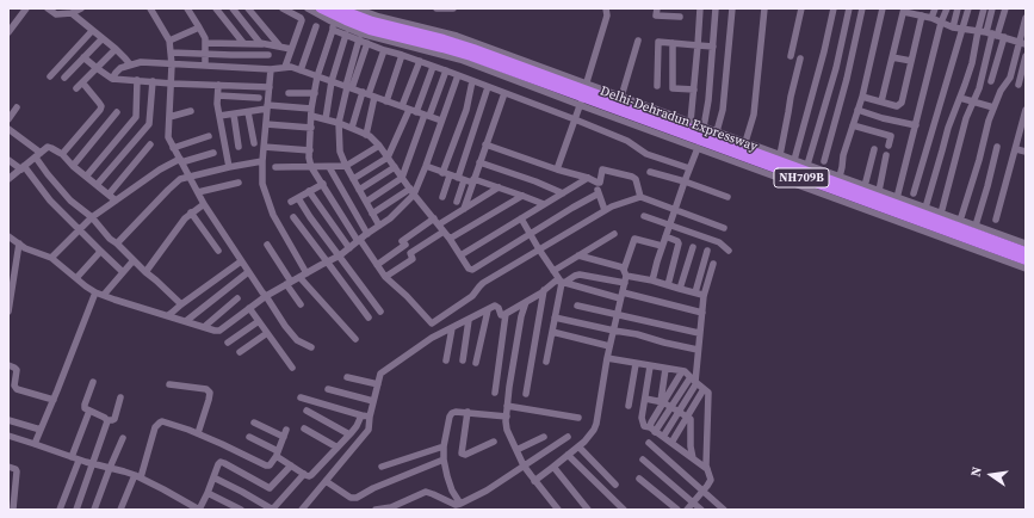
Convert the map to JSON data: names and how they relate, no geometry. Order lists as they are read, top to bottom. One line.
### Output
{"streets":{"highway":["Delhi-Dehradun Expressway","NH709B"]},"north":"left"}
